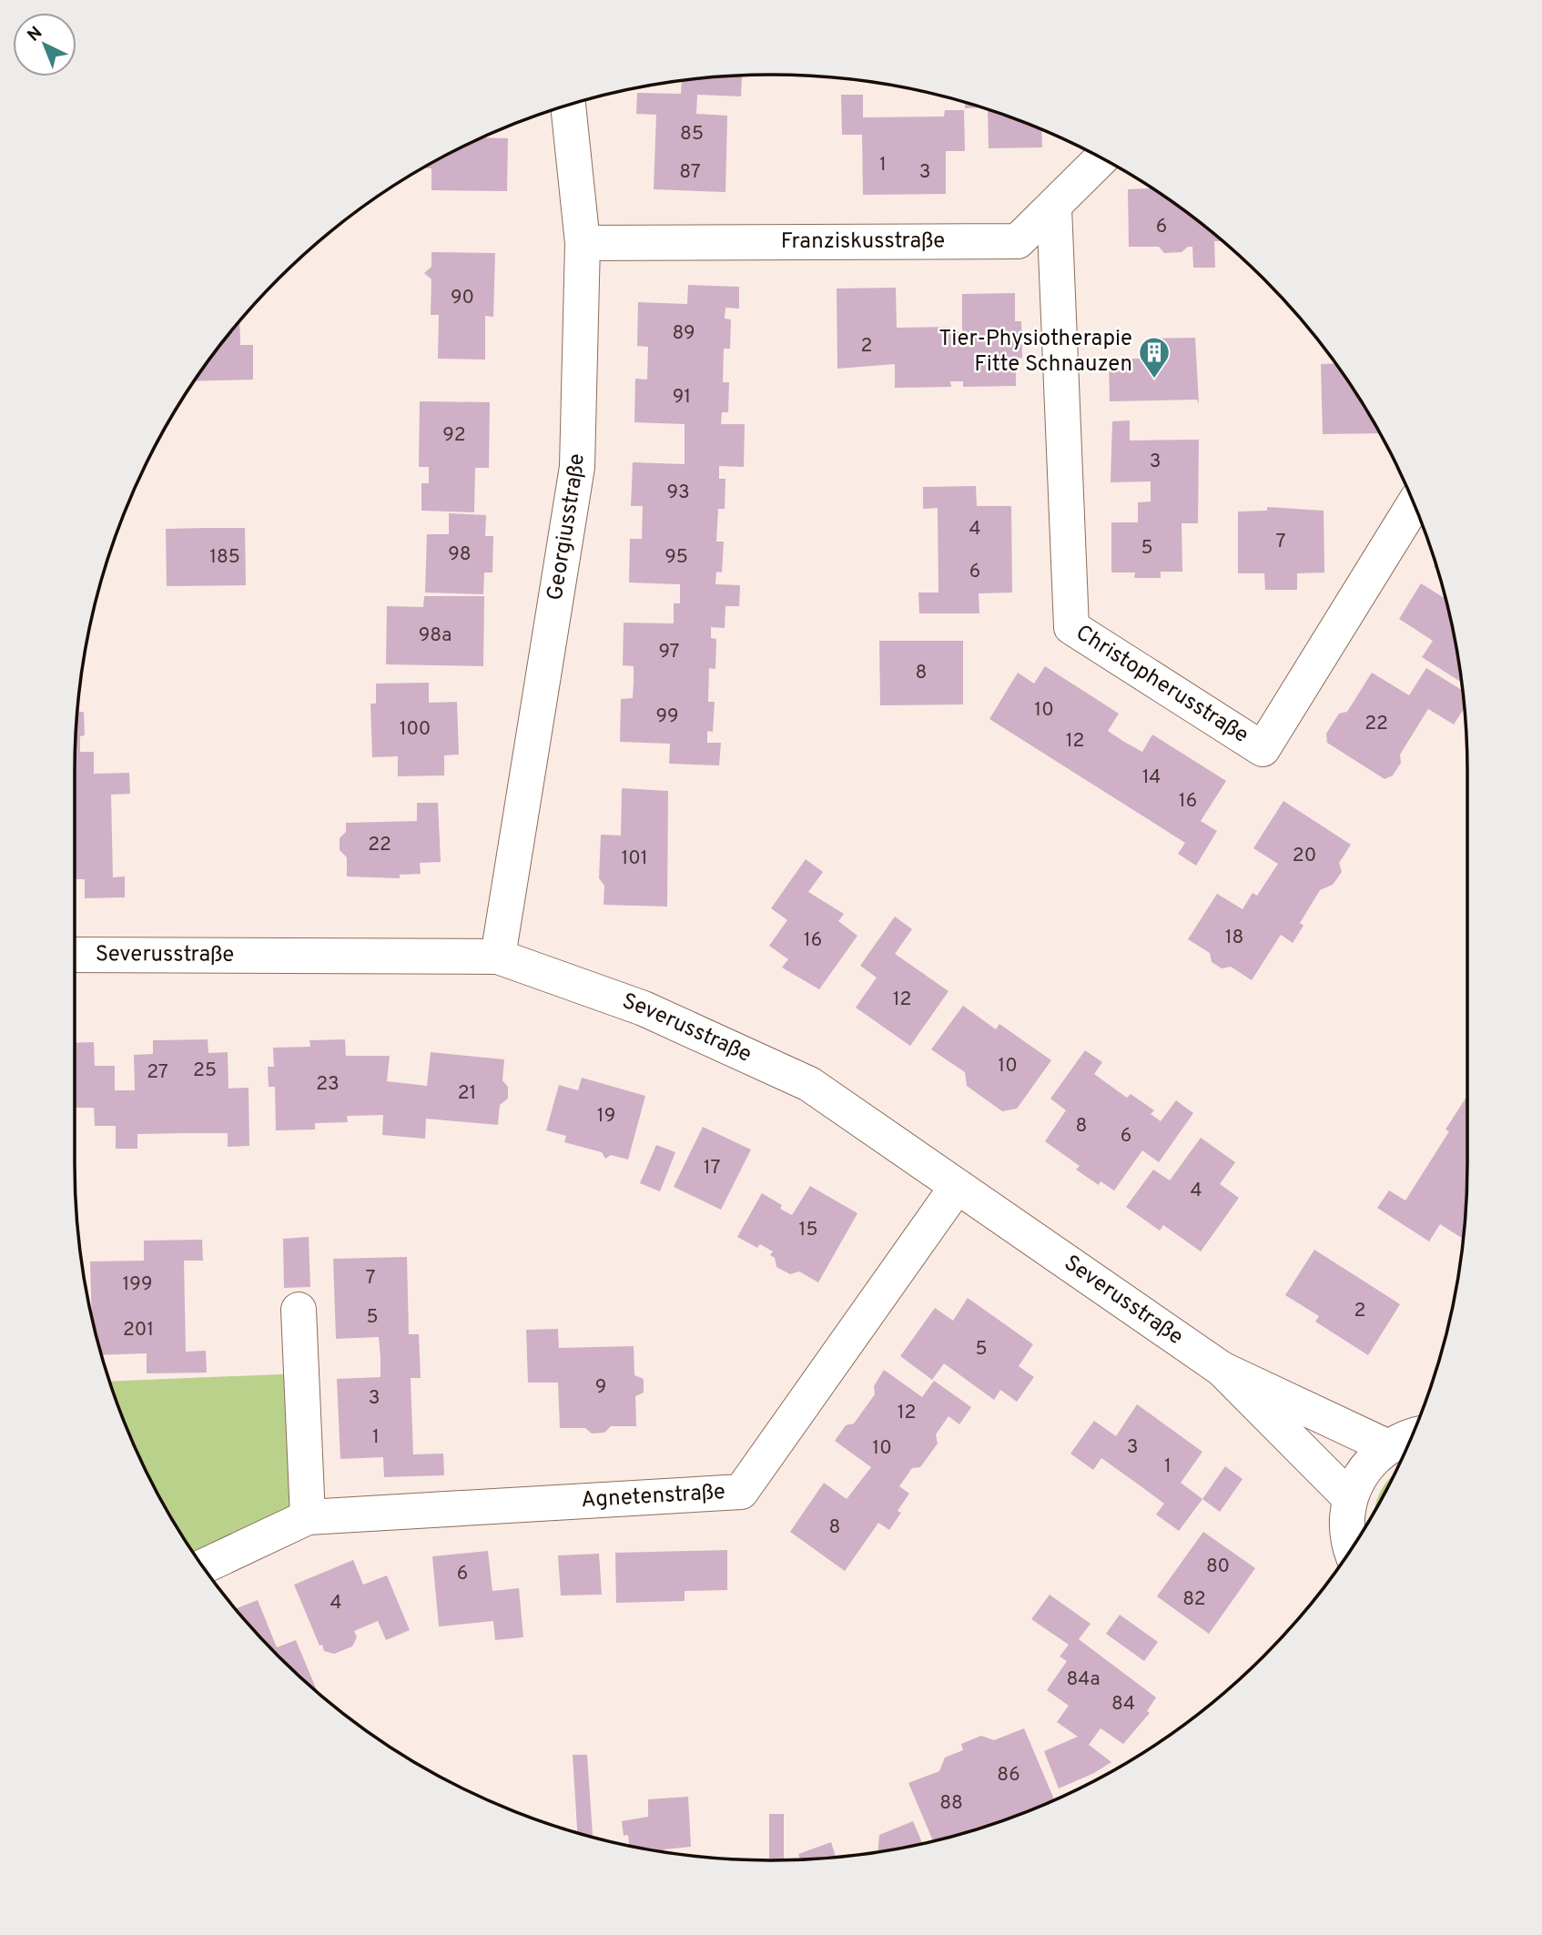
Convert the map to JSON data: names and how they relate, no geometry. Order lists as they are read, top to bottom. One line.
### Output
{"streets":{"street":["Franziskusstraße","Georgiusstraße","Christopherusstraße","Severusstraße","Agnetenstraße"]},"crossings":[["Franziskusstraße","Georgiusstraße"],["Franziskusstraße","Christopherusstraße"],["Georgiusstraße","Severusstraße"],["Severusstraße","Agnetenstraße"]],"places":{"building":["Tier-Physiotherapie Fitte Schnauzen"]},"house_numbers":["85","1","87","3","6","90","89","2","91","92","3","93","4","7","5","98","185","95","6","98a","97","8","10","99","22","100","12","14","16","22","20","101","18","16","12","10","25","27","23","21","19","8","6","17","4","15","7","199","2","5","201","5","9","3","12","1","3","10","1","8","80","6","82","4","84a","84","86","88"],"north":"top left"}
